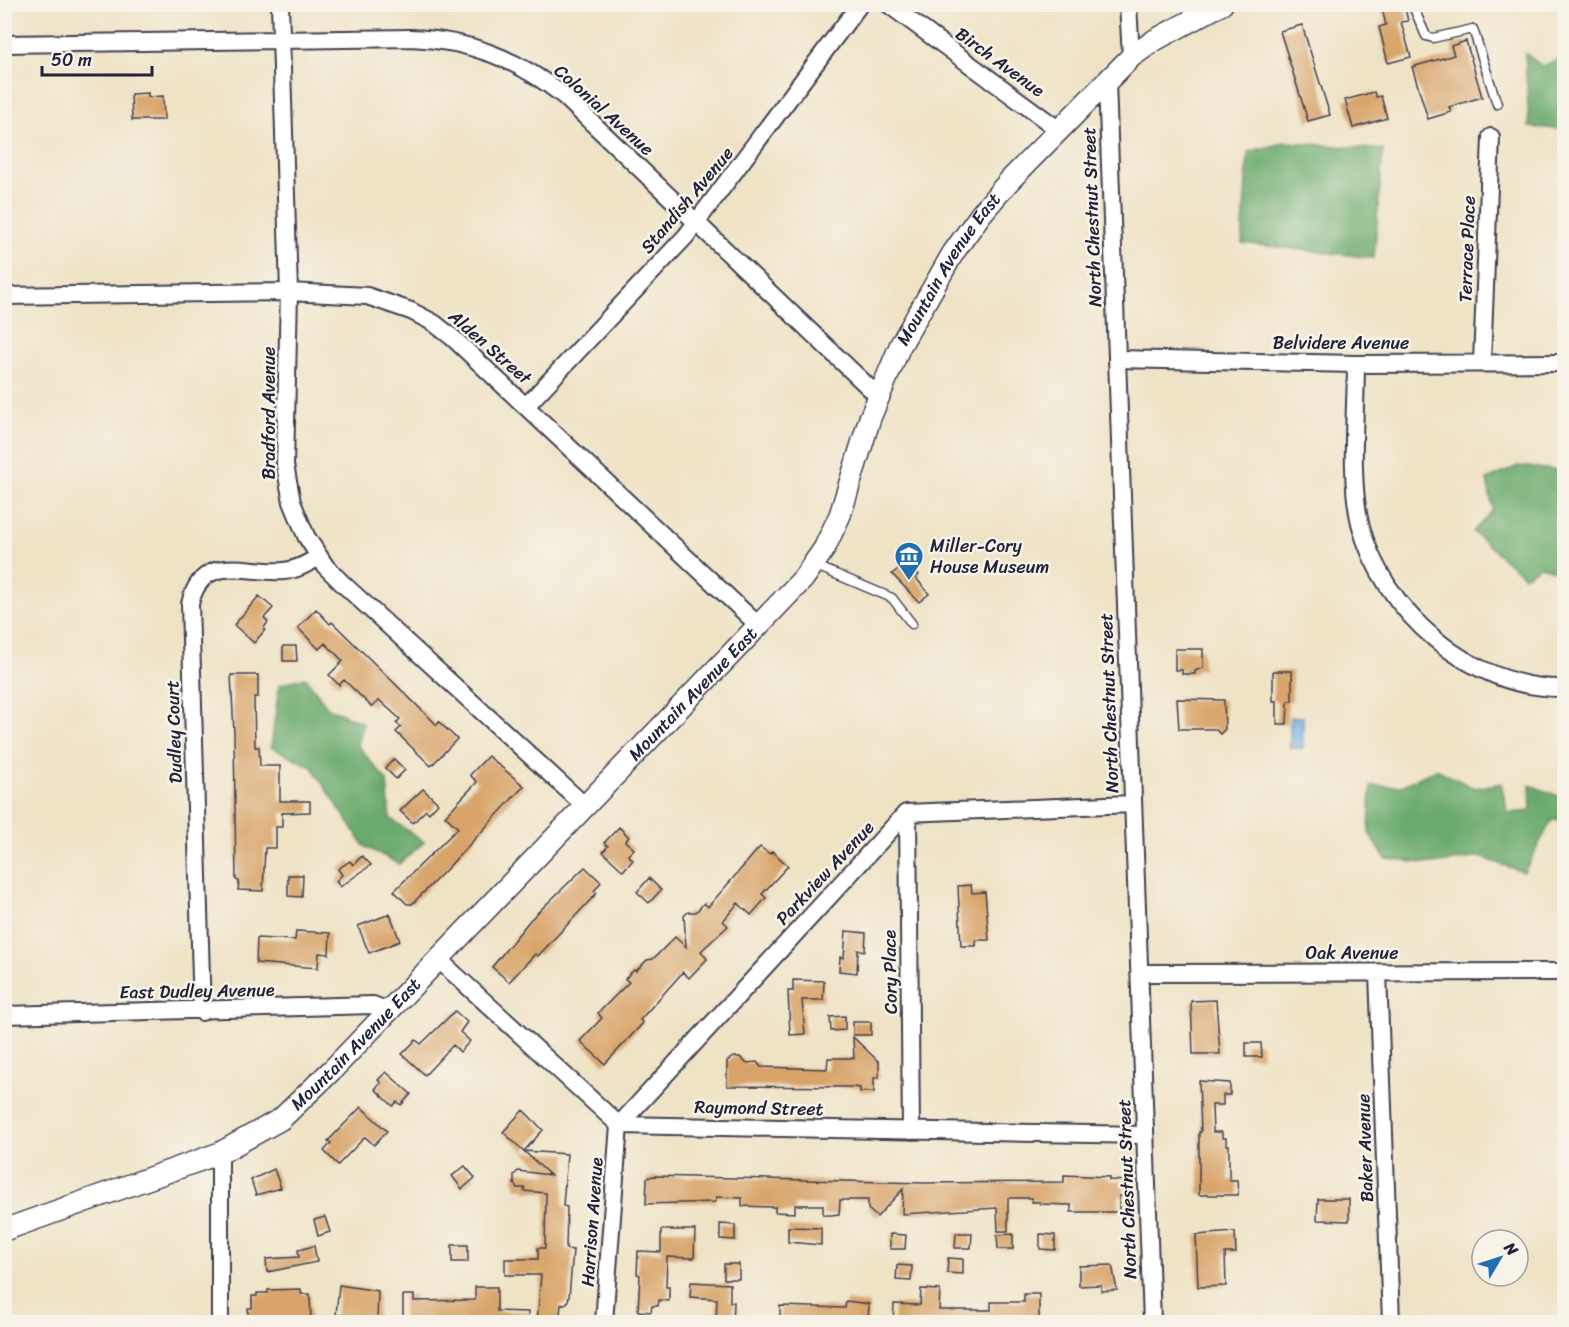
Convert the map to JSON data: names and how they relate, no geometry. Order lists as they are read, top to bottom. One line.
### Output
{"streets":{"street":["Birch Avenue","Colonial Avenue","Standish Avenue","North Chestnut Street","Terrace Place","Mountain Avenue East","Belvidere Avenue","Alden Street","Bradford Avenue","Dudley Court","Parkview Avenue","Oak Avenue","Cory Place","East Dudley Avenue","Raymond Street","Baker Avenue","Harrison Avenue"]},"crossings":[["Birch Avenue","Mountain Avenue East"],["Colonial Avenue","Standish Avenue"],["Colonial Avenue","Mountain Avenue East"],["Colonial Avenue","Bradford Avenue"],["Standish Avenue","Alden Street"],["North Chestnut Street","Mountain Avenue East"],["North Chestnut Street","Belvidere Avenue"],["North Chestnut Street","Oak Avenue"],["North Chestnut Street","Raymond Street"],["Terrace Place","Belvidere Avenue"],["Mountain Avenue East","Alden Street"],["Mountain Avenue East","Bradford Avenue"],["Mountain Avenue East","East Dudley Avenue"],["Alden Street","Bradford Avenue"],["Bradford Avenue","Dudley Court"],["Dudley Court","East Dudley Avenue"],["Parkview Avenue","Cory Place"],["Parkview Avenue","Raymond Street"],["Parkview Avenue","Harrison Avenue"],["Oak Avenue","Baker Avenue"],["Cory Place","Raymond Street"],["Raymond Street","Harrison Avenue"]],"places":{"museum":["Miller-Cory House Museum"]},"scale_bar":"50 m","north":"top right"}
